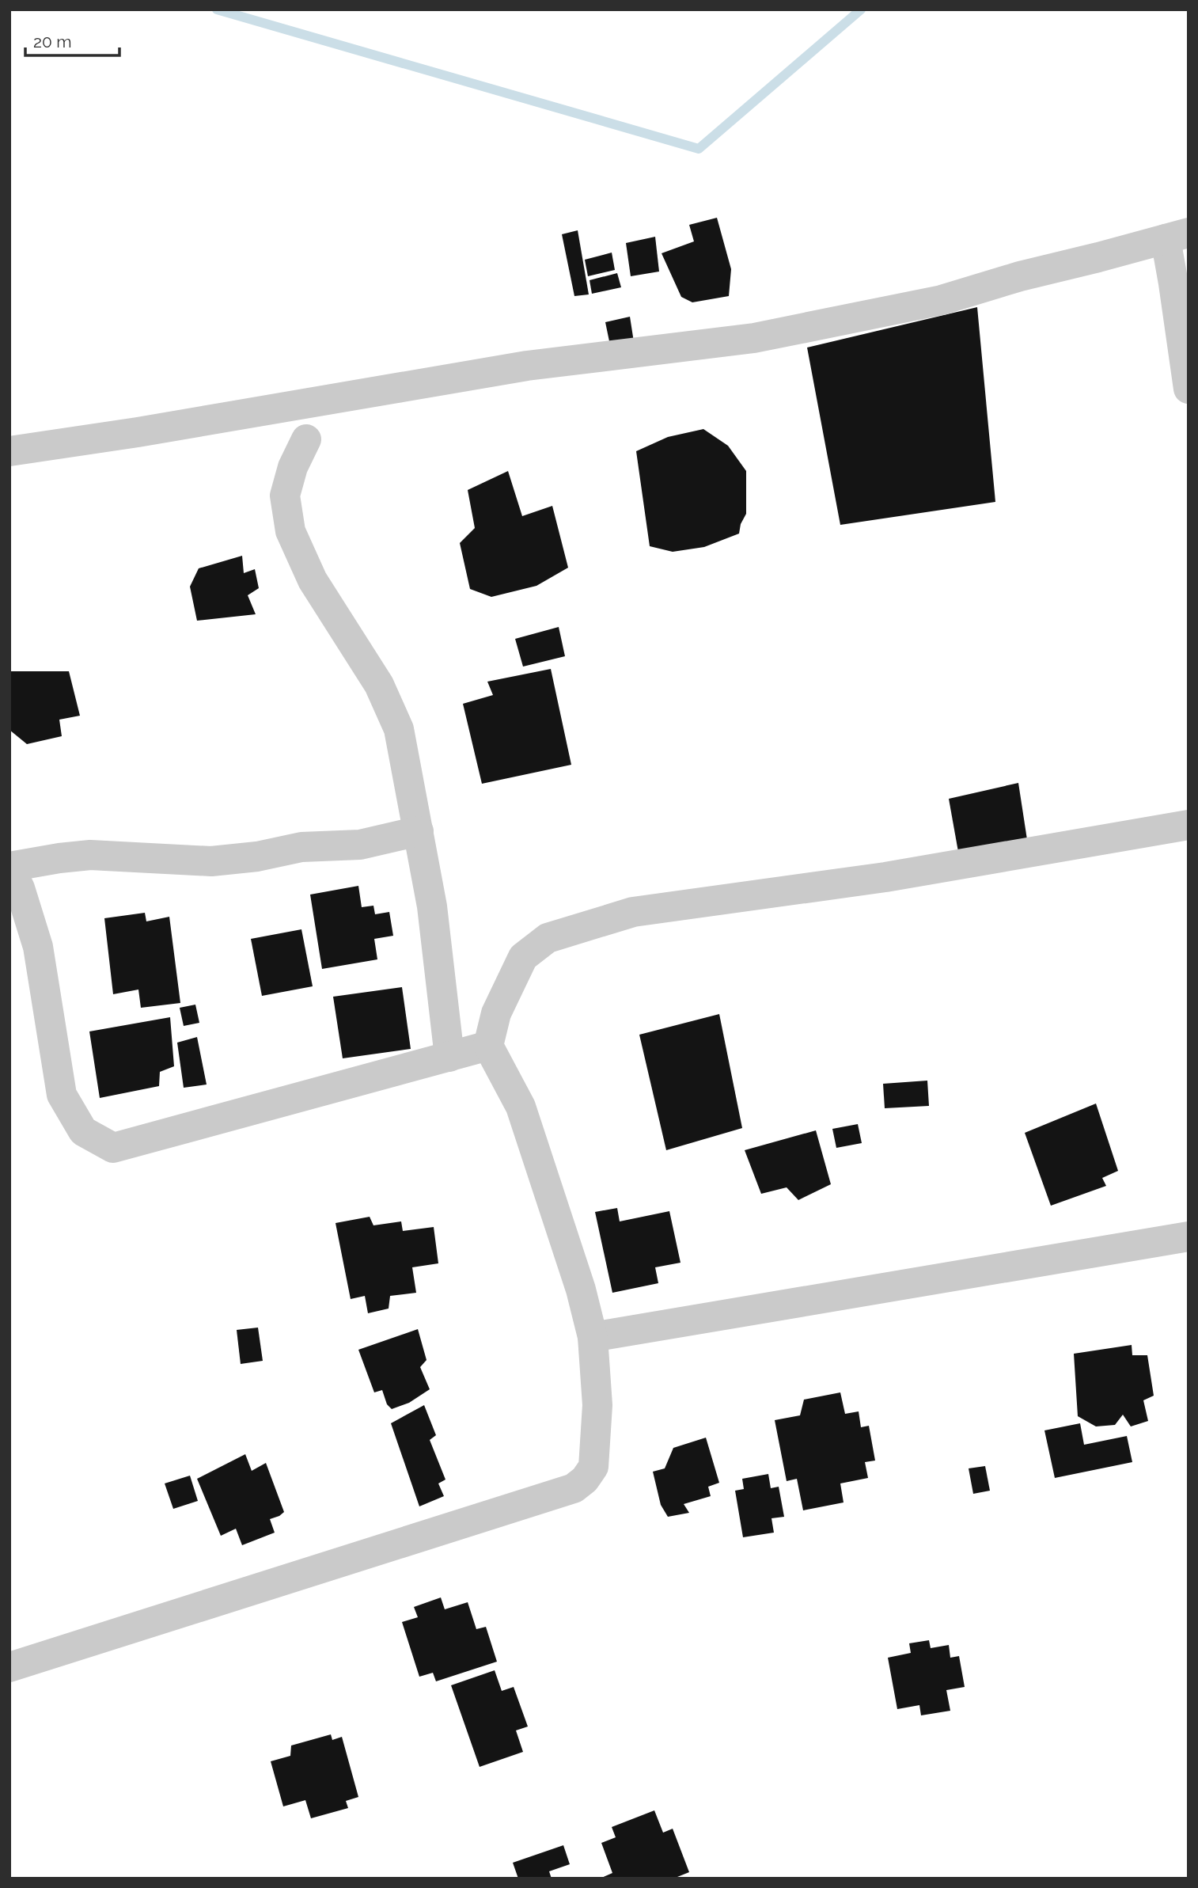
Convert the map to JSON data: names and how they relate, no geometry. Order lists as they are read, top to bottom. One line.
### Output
{"scale_bar":"20 m"}
